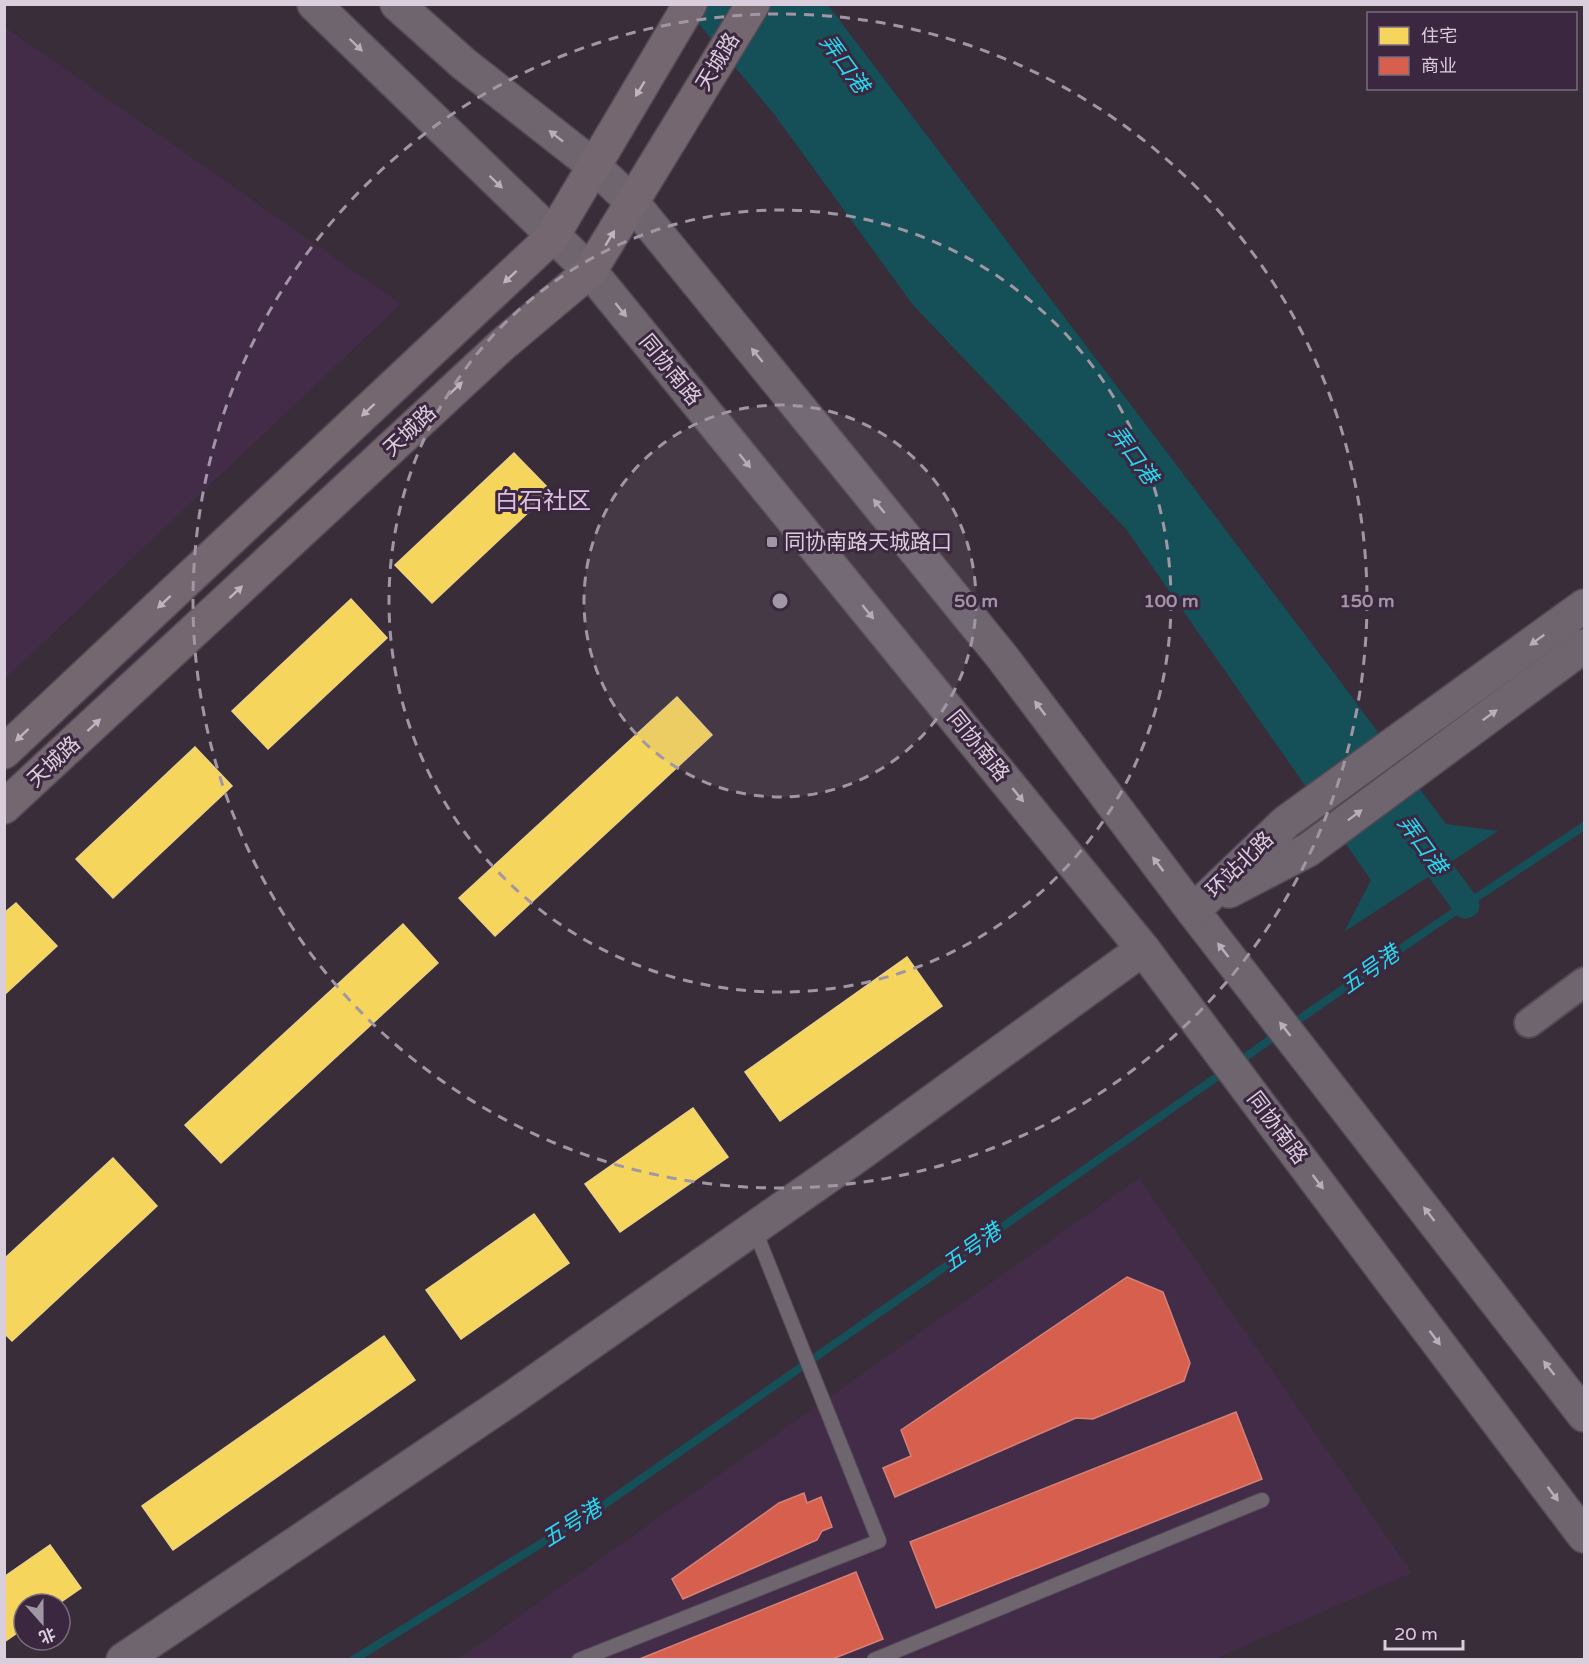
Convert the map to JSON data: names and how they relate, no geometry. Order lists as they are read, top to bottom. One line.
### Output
{"streets":{"main road":["天城路","同协南路","环站北路"]},"crossings":[["天城路","同协南路"]],"districts":["白石社区"],"water":["弄口港","五号港"],"places":{"transit":["同协南路天城路口"]},"legend":["住宅","商业"],"scale_bar":"20 m","north":"bottom","rings":["50 m","100 m","150 m"]}
